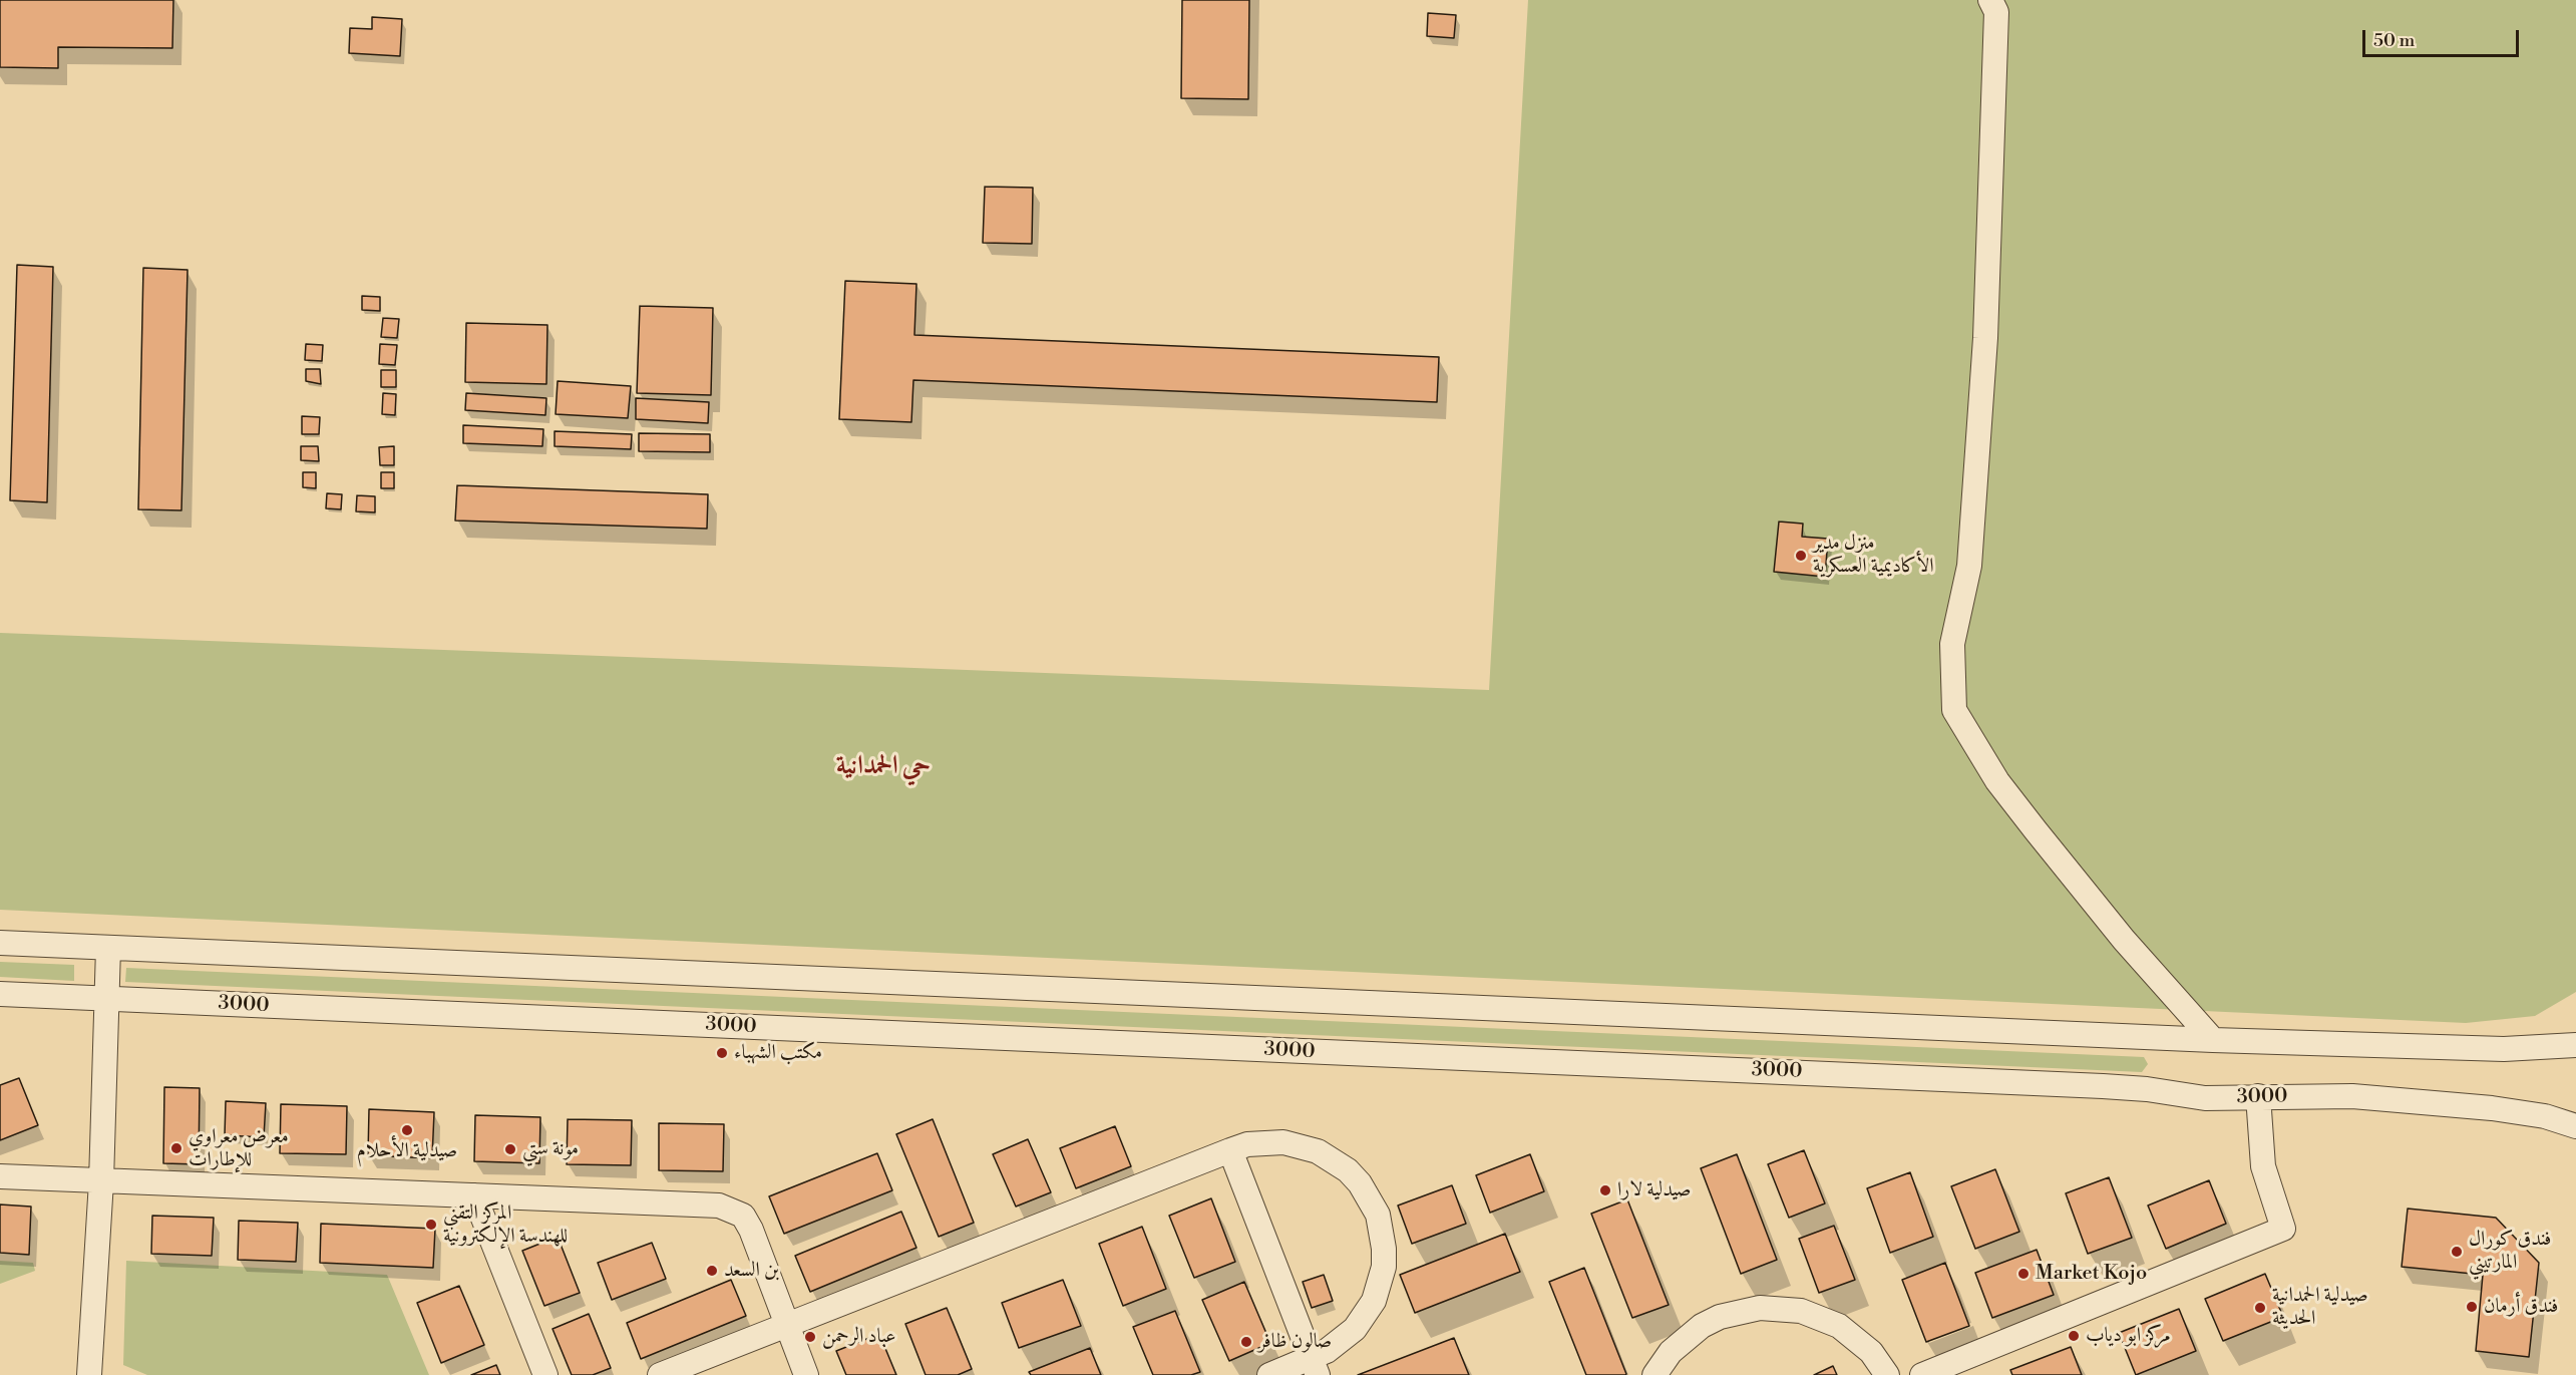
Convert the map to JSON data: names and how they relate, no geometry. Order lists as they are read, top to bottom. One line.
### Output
{"streets":{"street":["3000"]},"districts":["حي الحمدانية"],"places":["منزل مدير الأكاديمية العسكرية","مكتب الشهباء","صيدلية الأحلام","معرض معراوي للإطارات","مونة ستي","صيدلية لارا","المركز التقني للهندسة الإلكترونية","فندق كورال المارتيني","بن السعد","Market Kojo","فندق أرمان","صيدلية الحمدانية الحديثة","مركز ابو دياب","عباد الرحمن","صالون ظافر"],"scale_bar":"50 m"}
